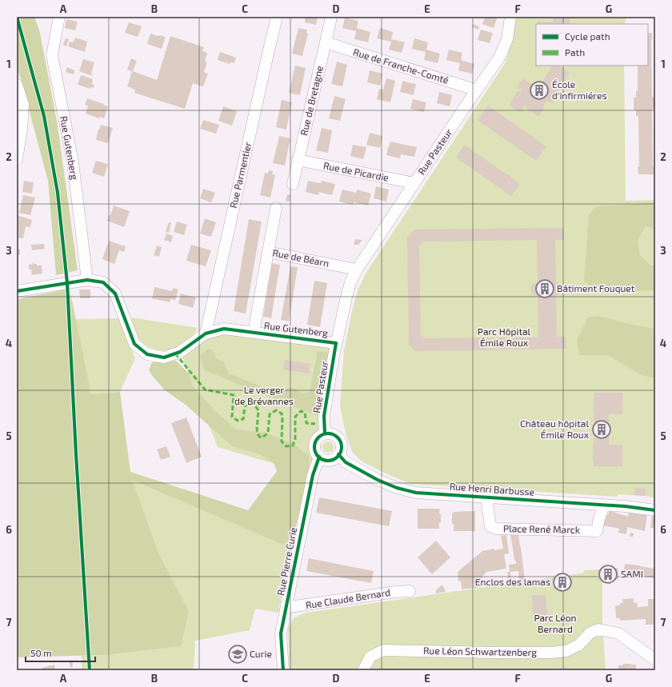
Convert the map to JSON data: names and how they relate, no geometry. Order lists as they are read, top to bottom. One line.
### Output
{"streets":{"street":["Rue de Franche-Comté","Rue de Bretagne","Rue Gutenberg","Rue Pasteur","Rue de Picardie","Rue Parmentier","Rue de Béarn","Rue Henri Barbusse","Place René Marck","Rue Pierre Curie","Rue Claude Bernard","Rue Léon Schwartzenberg"]},"crossings":[["Rue de Franche-Comté","Rue de Bretagne"],["Rue de Franche-Comté","Rue Pasteur"],["Rue de Bretagne","Rue de Picardie"],["Rue Gutenberg","Rue Pasteur"],["Rue Gutenberg","Rue Parmentier"],["Rue Gutenberg","Rue de Béarn"],["Rue Pasteur","Rue de Picardie"],["Rue Pasteur","Rue de Béarn"],["Rue Pasteur","Rue Henri Barbusse"],["Rue Pasteur","Rue Pierre Curie"],["Rue Henri Barbusse","Place René Marck"],["Rue Henri Barbusse","Rue Pierre Curie"],["Rue Pierre Curie","Rue Claude Bernard"]],"parks":["Parc Hôpital Émile Roux","Le verger de Brévannes","Parc Léon Bernard"],"places":{"building":["École d'infirmiéres","Bâtiment Fouquet","Château hôpital Émile Roux","SAMI","Enclos des lamas"],"school or university":["Curie"]},"legend":["Cycle path","Path"],"scale_bar":"50 m","grid":{"columns":["A","B","C","D","E","F","G"],"rows":["1","2","3","4","5","6","7"]}}
